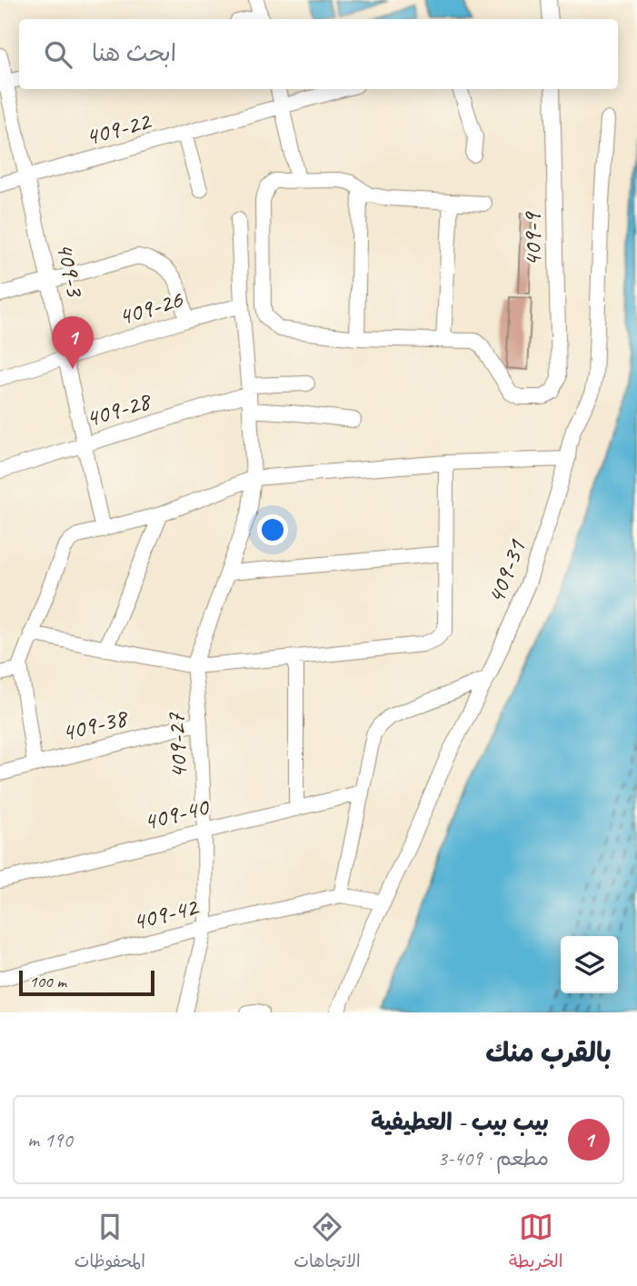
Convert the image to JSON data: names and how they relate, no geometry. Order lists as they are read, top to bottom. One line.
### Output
{"streets":{"street":["409-22","409-9","409-3","409-26","409-28","409-31","409-38","409-27","409-40","409-42"]},"crossings":[["409-22","409-3"],["409-3","409-26"],["409-3","409-28"],["409-38","409-27"],["409-27","409-40"],["409-27","409-42"]],"scale_bar":"100 m","page":{"search":"ابحث هنا","pins":"1","scale":"100 m","heading":"بالقرب منك","list":[{"mark":"1","name":"بيب بيب - العطيفية","note":"مطعم · 409-3","value":"190 m"}],"nav":["الخريطة","الاتجاهات","المحفوظات"]}}
